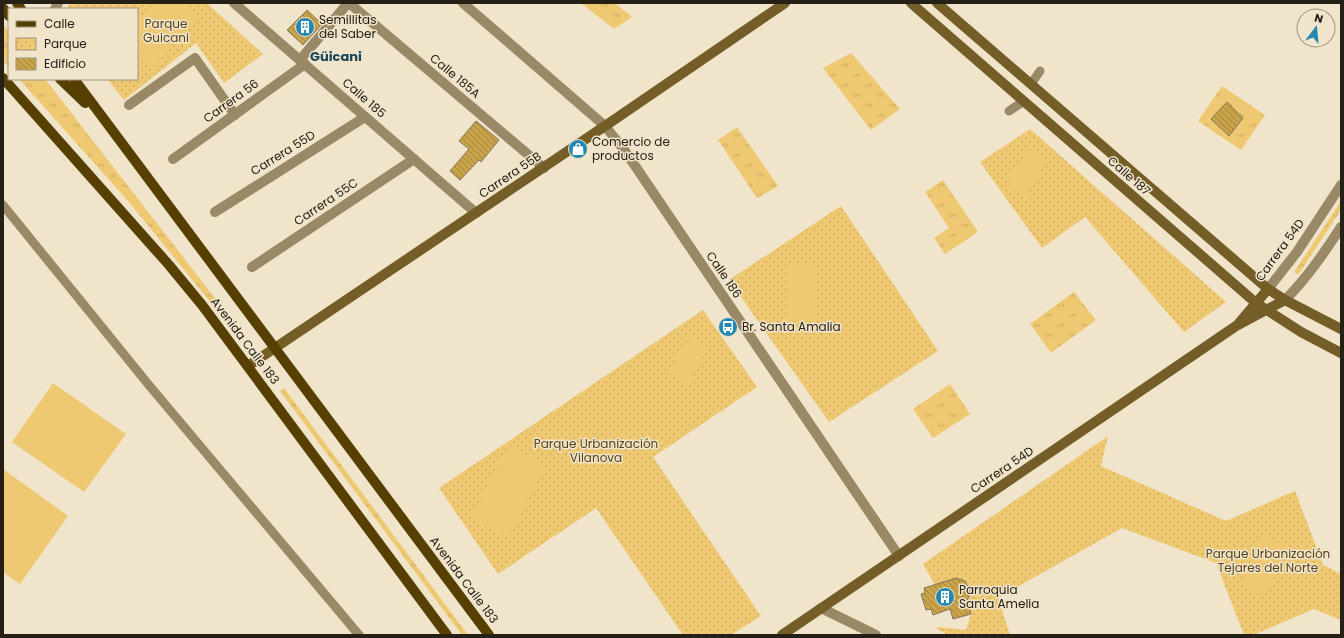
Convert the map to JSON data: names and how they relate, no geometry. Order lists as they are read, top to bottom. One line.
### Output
{"streets":{"main road":["Avenida Calle 183"],"street":["Calle 185A","Calle 185","Carrera 56","Carrera 55D","Carrera 55B","Calle 187","Carrera 55C","Carrera 54D","Calle 186"]},"crossings":[["Calle 185A","Carrera 56"],["Calle 185A","Carrera 55B"],["Calle 185","Carrera 56"],["Calle 185","Carrera 55D"],["Calle 185","Carrera 55B"],["Calle 185","Carrera 55C"],["Carrera 55B","Calle 186"],["Carrera 55B","Avenida Calle 183"],["Calle 187","Carrera 54D"],["Carrera 54D","Calle 186"]],"districts":["Güicani"],"parks":["Parque Guicani","Parque Urbanización Vilanova","Parque Urbanización Tejares del Norte"],"places":{"building":["Semillitas del Saber","Parroquia Santa Amelia"],"shop":["Comercio de productos"],"bus stop":["Br. Santa Amalia"]},"legend":["Calle","Parque","Edificio"],"north":"top"}
